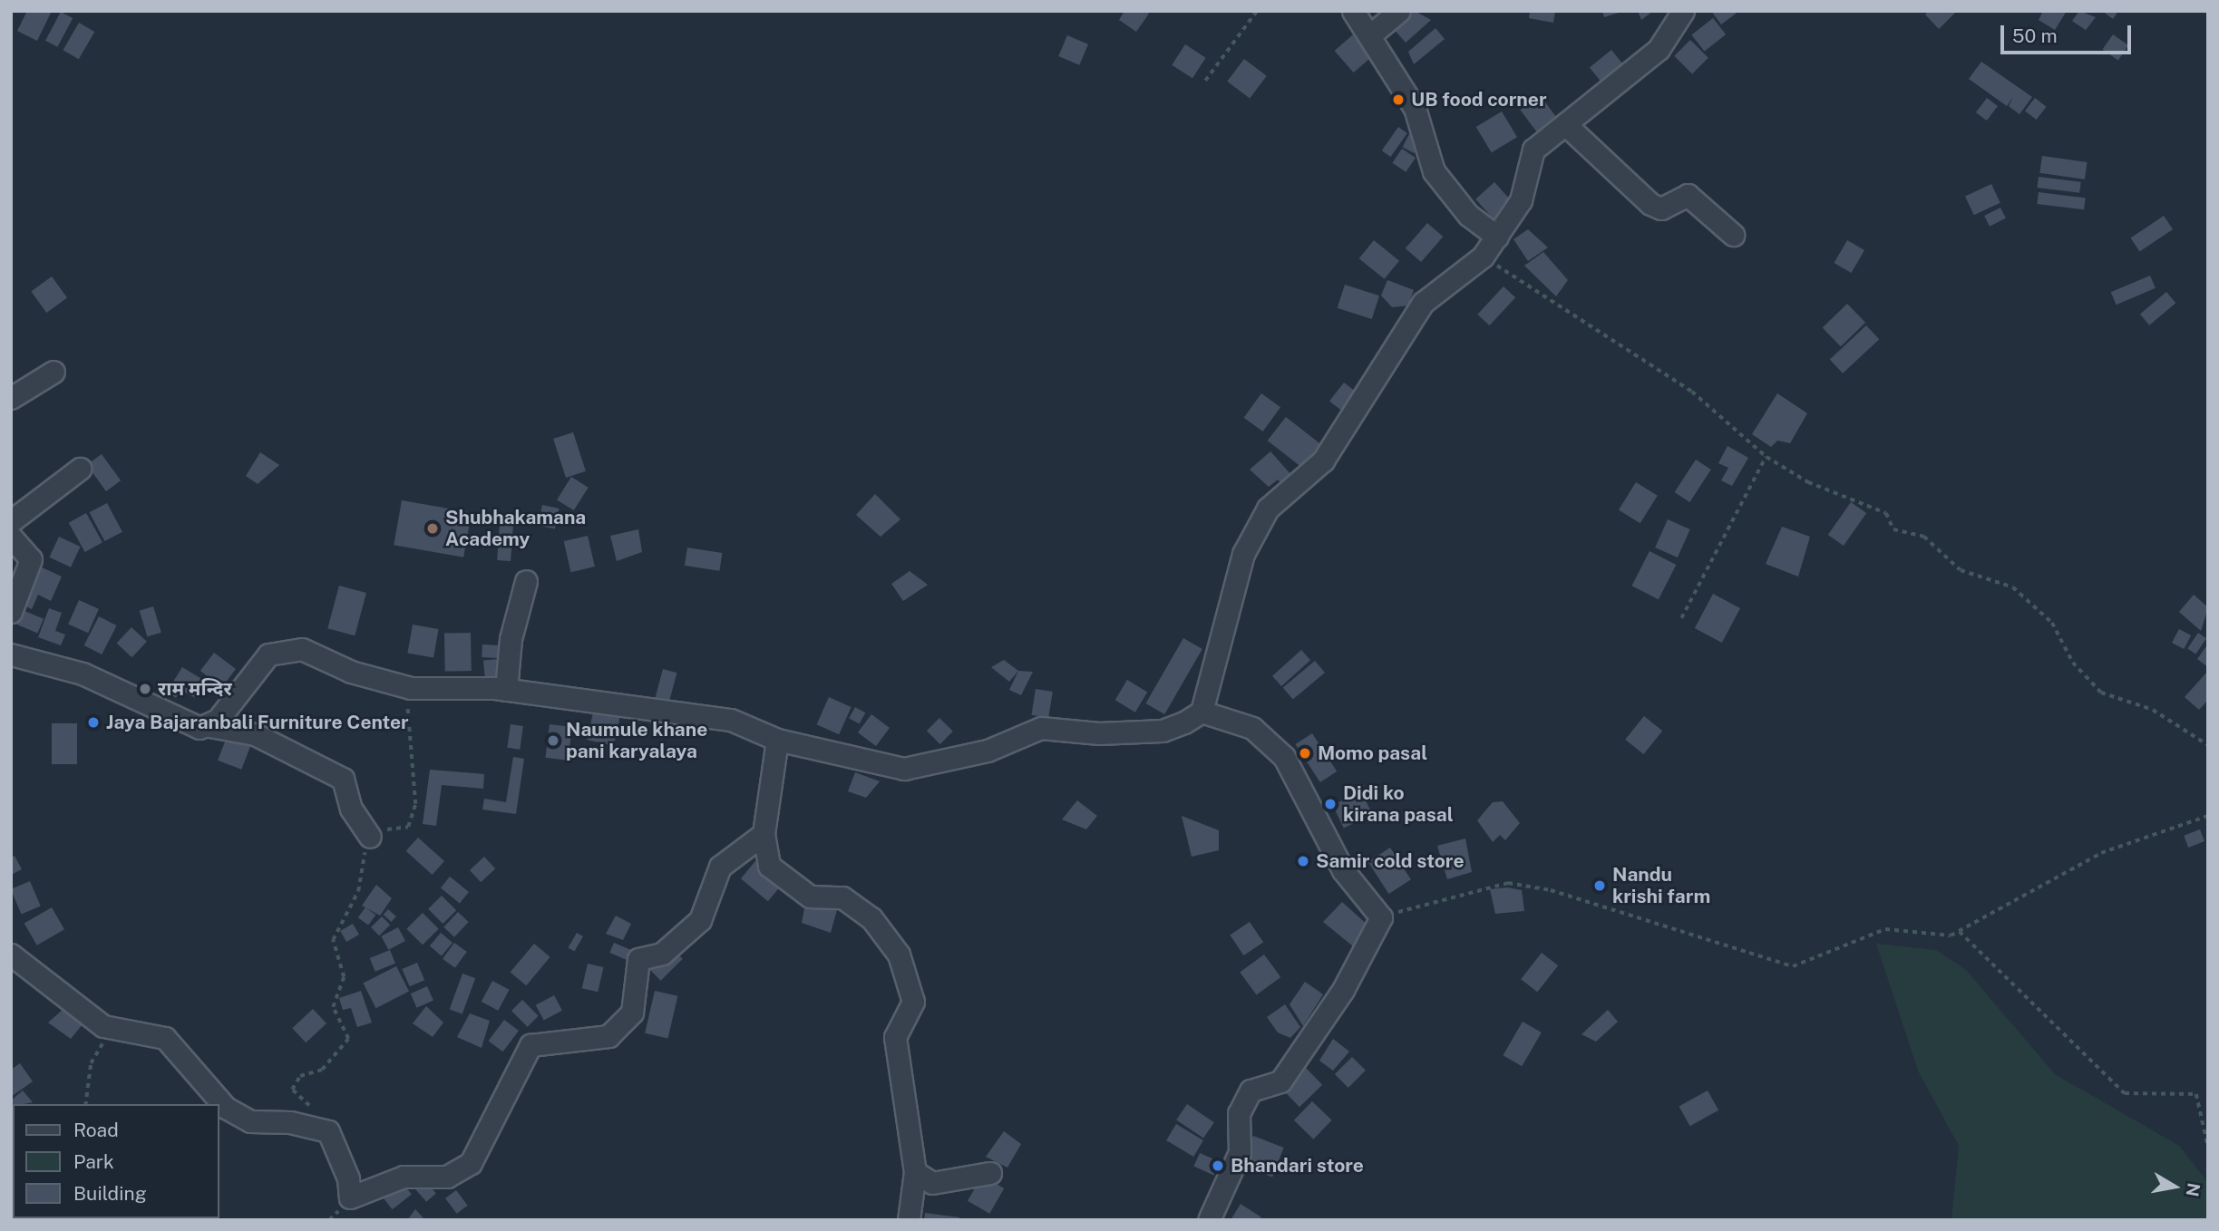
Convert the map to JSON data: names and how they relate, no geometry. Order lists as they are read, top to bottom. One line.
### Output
{"places":["UB food corner","Shubhakamana Academy","राम मन्दिर","Jaya Bajaranbali Furniture Center","Naumule khane pani karyalaya","Momo pasal","Didi ko kirana pasal","Samir cold store","Nandu krishi farm","Bhandari store"],"legend":["Road","Park","Building"],"scale_bar":"50 m","north":"right"}
